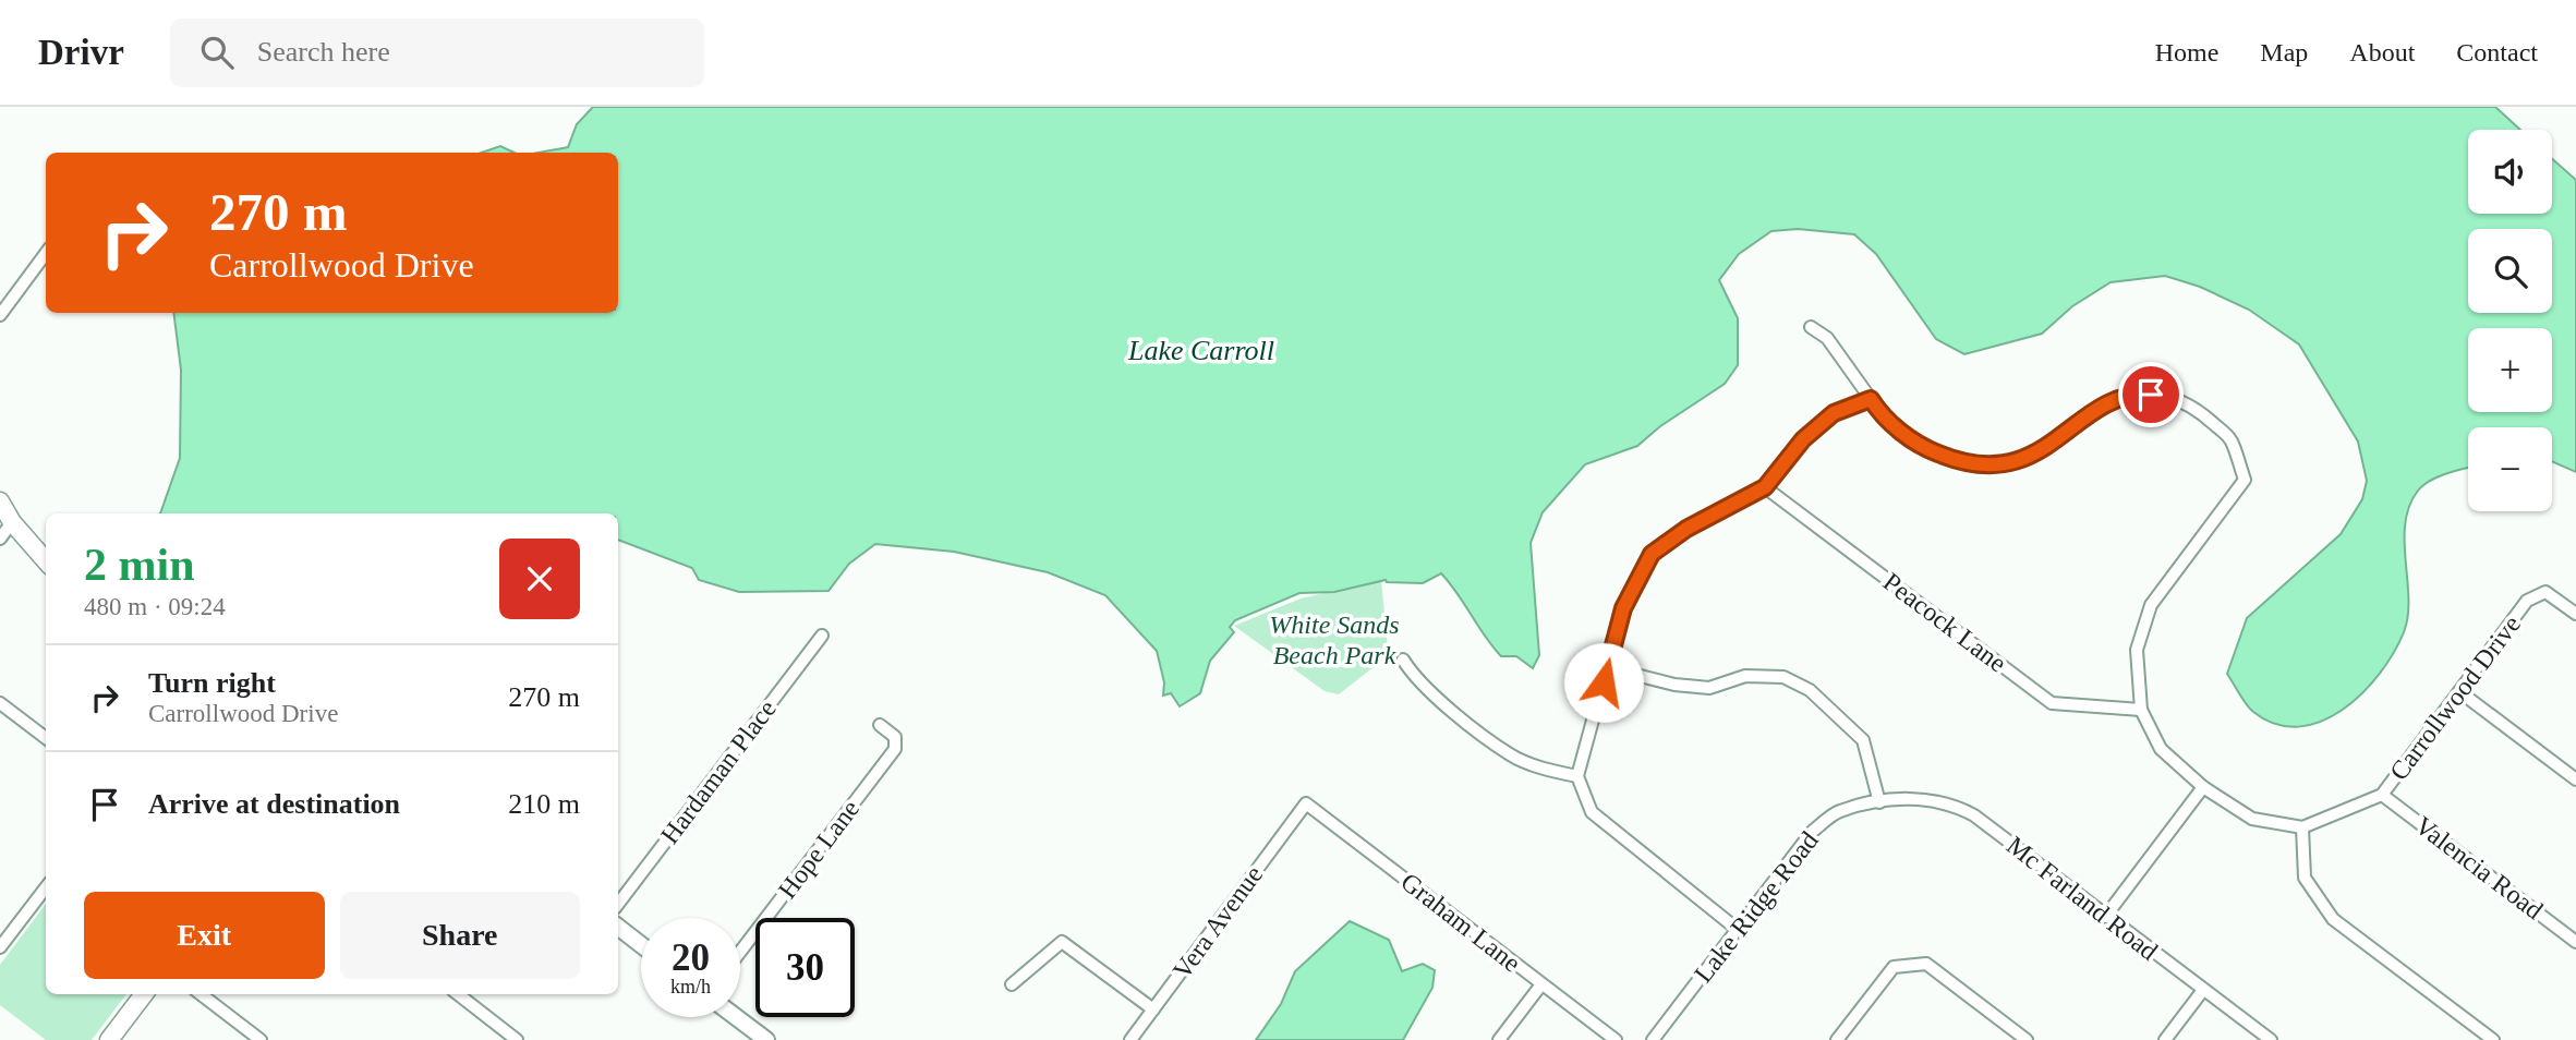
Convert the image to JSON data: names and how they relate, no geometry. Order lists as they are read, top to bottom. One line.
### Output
{"streets":{"street":["Peacock Lane","Carrollwood Drive","Hardaman Place","Hope Lane","Valencia Road","Mc Farland Road","Lake Ridge Road","Vera Avenue","Graham Lane"]},"crossings":[["Carrollwood Drive","Valencia Road"],["Mc Farland Road","Lake Ridge Road"],["Vera Avenue","Graham Lane"]],"water":["Lake Carroll"],"parks":["White Sands Beach Park"],"page":{"header":"Drivr","search":"Search here","nav":["Home","Map","About","Contact"],"map_buttons":["+","−"],"turn":["270 m","Carrollwood Drive"],"heading":["2 min","480 m · 09:24"],"list":[{"name":"Turn right","note":"Carrollwood Drive","value":"270 m"},{"name":"Arrive at destination","value":"210 m"}],"buttons":["Exit","Share"],"speed":"20 km/h","limit":"30"}}
